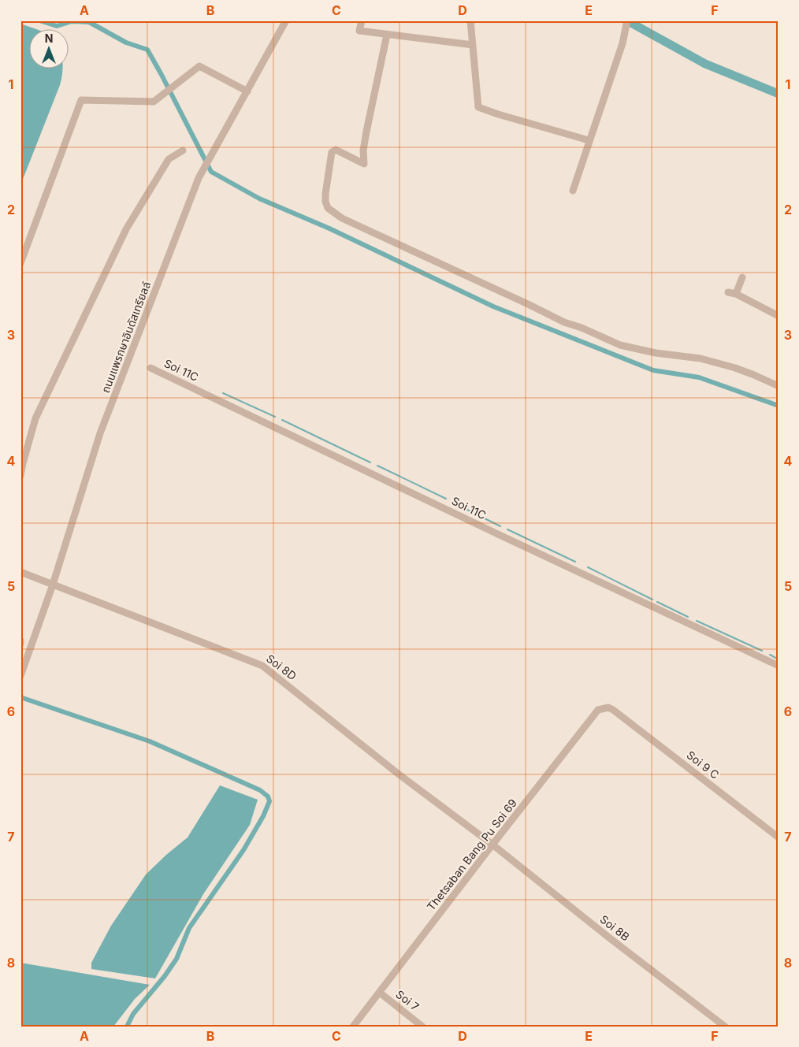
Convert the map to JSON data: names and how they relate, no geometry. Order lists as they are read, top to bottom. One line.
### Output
{"streets":{"street":["ถนนแพรกษาอินดัสเทรียลล์","Soi 11C","Soi 8D","Soi 9 C","Thetsaban Bang Pu Soi 69","Soi 8B","Soi 7"]},"crossings":[["ถนนแพรกษาอินดัสเทรียลล์","Soi 8D"],["Soi 8D","Thetsaban Bang Pu Soi 69"],["Soi 8D","Soi 8B"],["Soi 9 C","Thetsaban Bang Pu Soi 69"],["Thetsaban Bang Pu Soi 69","Soi 8B"],["Thetsaban Bang Pu Soi 69","Soi 7"]],"north":"top","grid":{"columns":["A","B","C","D","E","F"],"rows":["1","2","3","4","5","6","7","8"]}}
